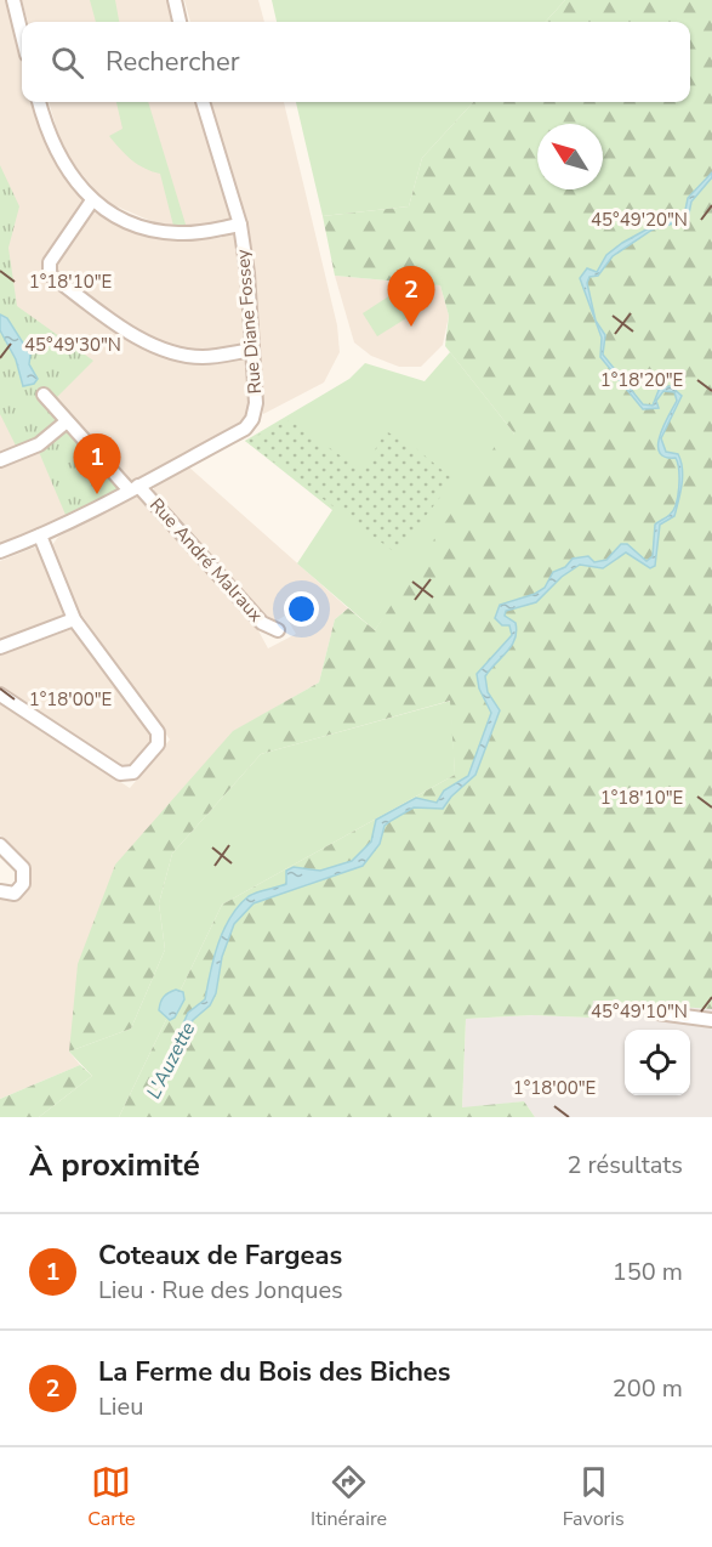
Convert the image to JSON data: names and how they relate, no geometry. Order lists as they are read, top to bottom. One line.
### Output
{"streets":{"street":["Rue Diane Fossey","Rue André Malraux"]},"crossings":[["Rue Diane Fossey","Rue André Malraux"]],"water":["L'Auzette"],"north":"top left","page":{"search":"Rechercher","pins":["2","1"],"heading":["À proximité","2 résultats"],"list":[{"mark":"1","name":"Coteaux de Fargeas","note":"Lieu · Rue des Jonques","value":"150 m"},{"mark":"2","name":"La Ferme du Bois des Biches","note":"Lieu","value":"200 m"}],"nav":["Carte","Itinéraire","Favoris"]},"coordinates":["45°49'20\"N","1°18'10\"E","45°49'30\"N","1°18'20\"E","1°18'00\"E","45°49'10\"N"]}
